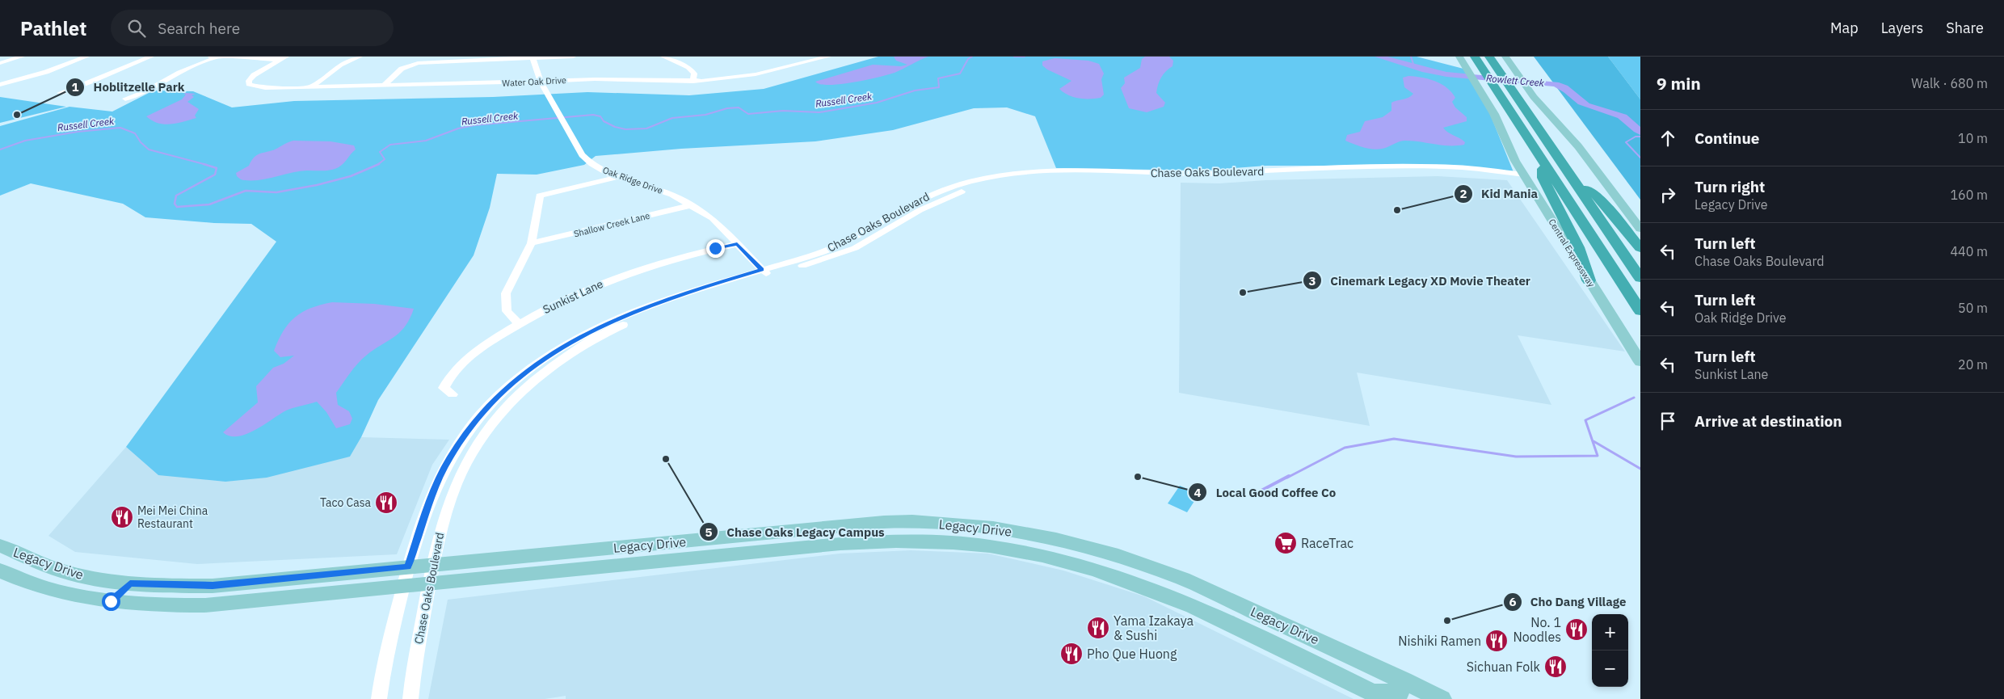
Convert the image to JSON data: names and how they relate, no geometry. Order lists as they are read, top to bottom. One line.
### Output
{"streets":{"main road":["Central Expressway","Legacy Drive"],"street":["Water Oak Drive","Chase Oaks Boulevard","Oak Ridge Drive","Shallow Creek Lane","Sunkist Lane"]},"crossings":[["Water Oak Drive","Oak Ridge Drive"],["Chase Oaks Boulevard","Oak Ridge Drive"],["Chase Oaks Boulevard","Central Expressway"],["Chase Oaks Boulevard","Legacy Drive"],["Oak Ridge Drive","Shallow Creek Lane"],["Oak Ridge Drive","Sunkist Lane"]],"water":["Rowlett Creek","Russell Creek"],"places":{"other":["Hoblitzelle Park","Kid Mania","Cinemark Legacy XD Movie Theater","Chase Oaks Legacy Campus","Local Good Coffee Co","Cho Dang Village"],"restaurant":["Taco Casa","Mei Mei China Restaurant","Yama Izakaya & Sushi","No. 1 Noodles","Nishiki Ramen","Pho Que Huong","Sichuan Folk"],"supermarket":["RaceTrac"]},"page":{"header":"Pathlet","search":"Search here","nav":["Map","Layers","Share"],"heading":["9 min","Walk · 680 m"],"list":[["Continue","10 m"],["Turn right","Legacy Drive","160 m"],["Turn left","Chase Oaks Boulevard","440 m"],["Turn left","Oak Ridge Drive","50 m"],["Turn left","Sunkist Lane","20 m"],"Arrive at destination"],"map_buttons":["+","−"]}}
